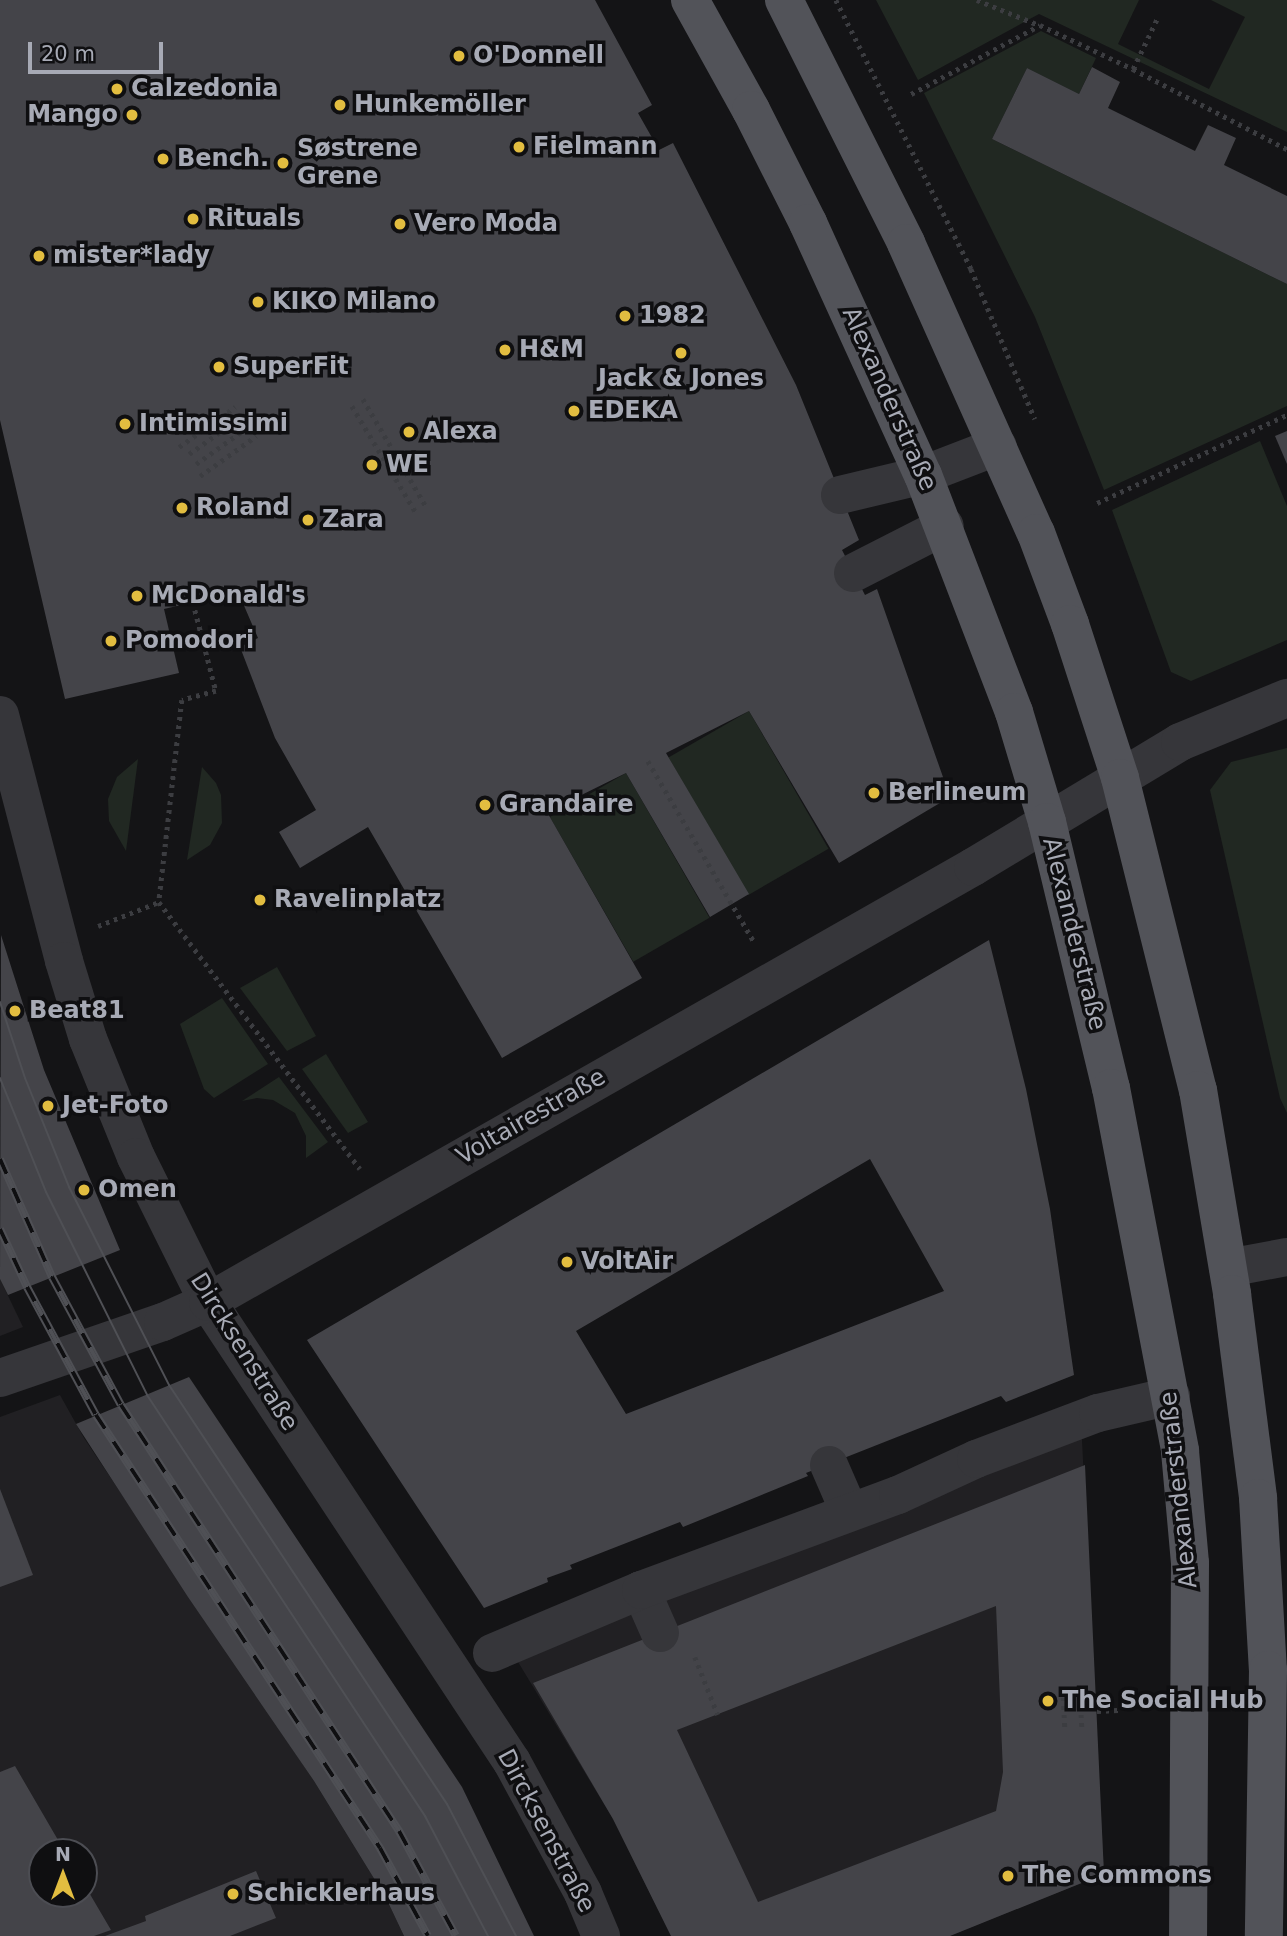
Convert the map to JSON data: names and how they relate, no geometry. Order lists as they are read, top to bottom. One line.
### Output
{"streets":{"main road":["Alexanderstraße"],"street":["Voltairestraße","Dircksenstraße"]},"crossings":[["Alexanderstraße","Voltairestraße"],["Voltairestraße","Dircksenstraße"]],"places":["O'Donnell","Calzedonia","Hunkemöller","Mango","Fielmann","Bench.","Søstrene Grene","Rituals","Vero Moda","mister*lady","KIKO Milano","1982","H&M","Jack & Jones","SuperFit","EDEKA","Intimissimi","Alexa","WE","Roland","Zara","McDonald's","Pomodori","Berlineum","Grandaire","Ravelinplatz","Beat81","Jet-Foto","Omen","VoltAir","The Social Hub","The Commons","Schicklerhaus"],"scale_bar":"20 m","north":"top"}
